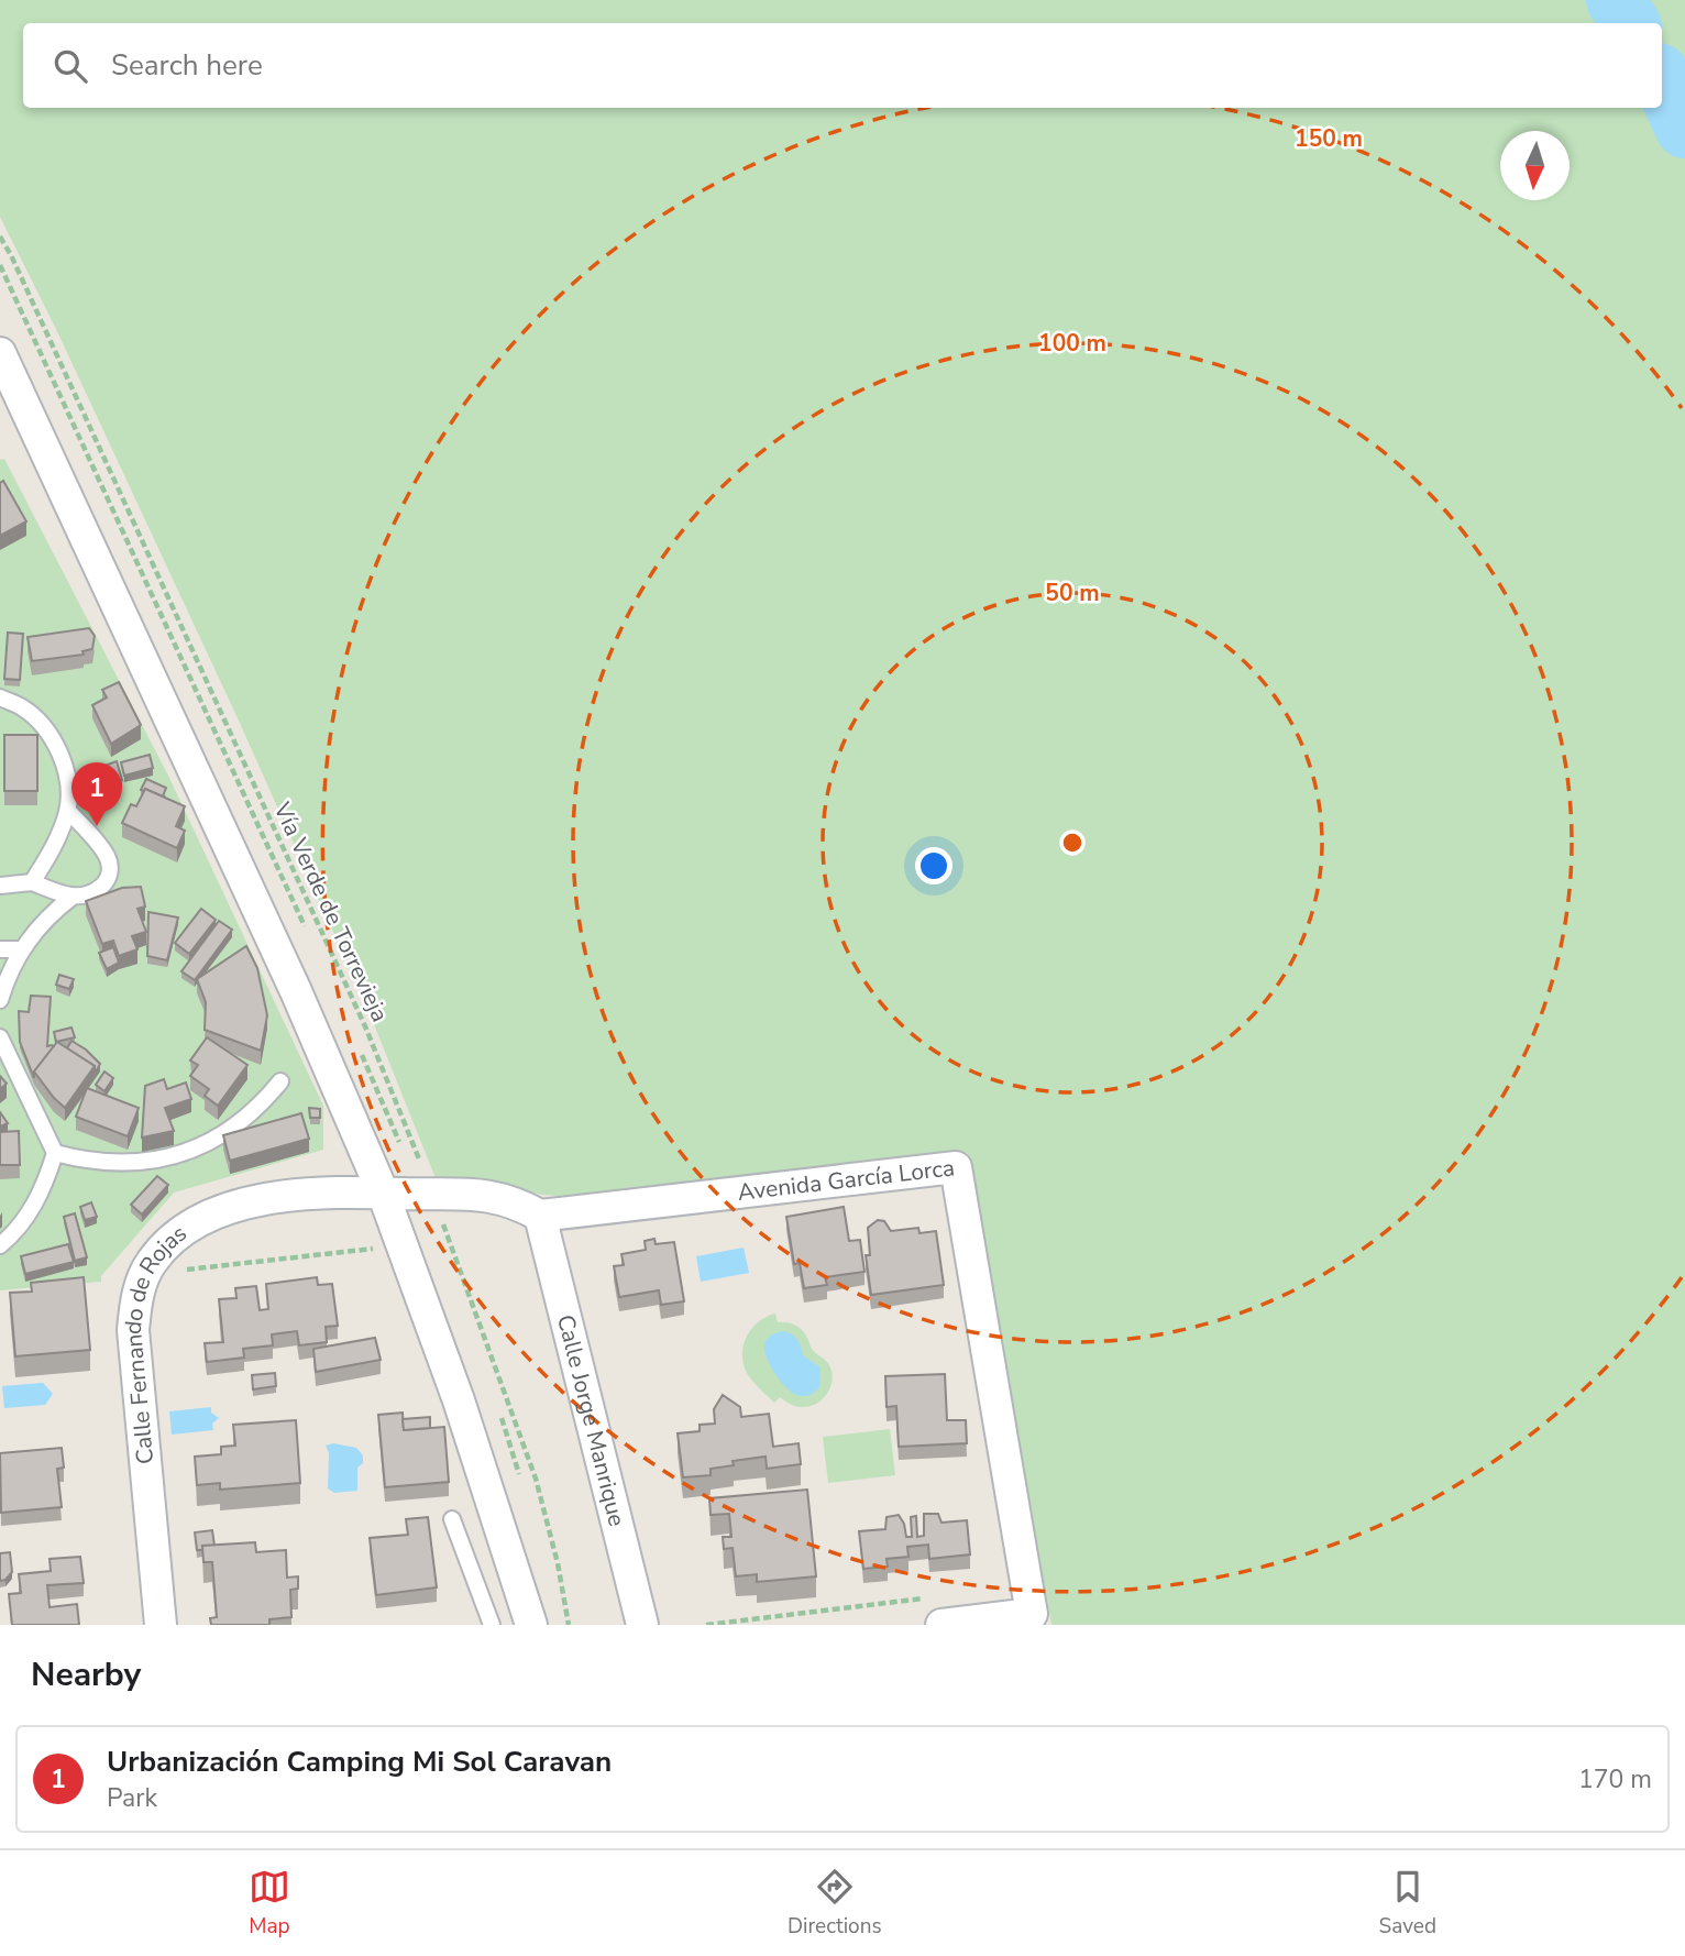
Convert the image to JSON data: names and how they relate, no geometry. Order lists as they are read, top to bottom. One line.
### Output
{"streets":{"street":["Avenida García Lorca","Calle Fernando de Rojas","Calle Jorge Manrique"],"path":["Vía Verde de Torrevieja"]},"crossings":[["Avenida García Lorca","Calle Jorge Manrique"]],"north":"bottom","page":{"search":"Search here","pins":"1","heading":"Nearby","list":[{"mark":"1","name":"Urbanización Camping Mi Sol Caravan","note":"Park","value":"170 m"}],"nav":["Map","Directions","Saved"]},"rings":["150 m","100 m","50 m"]}
